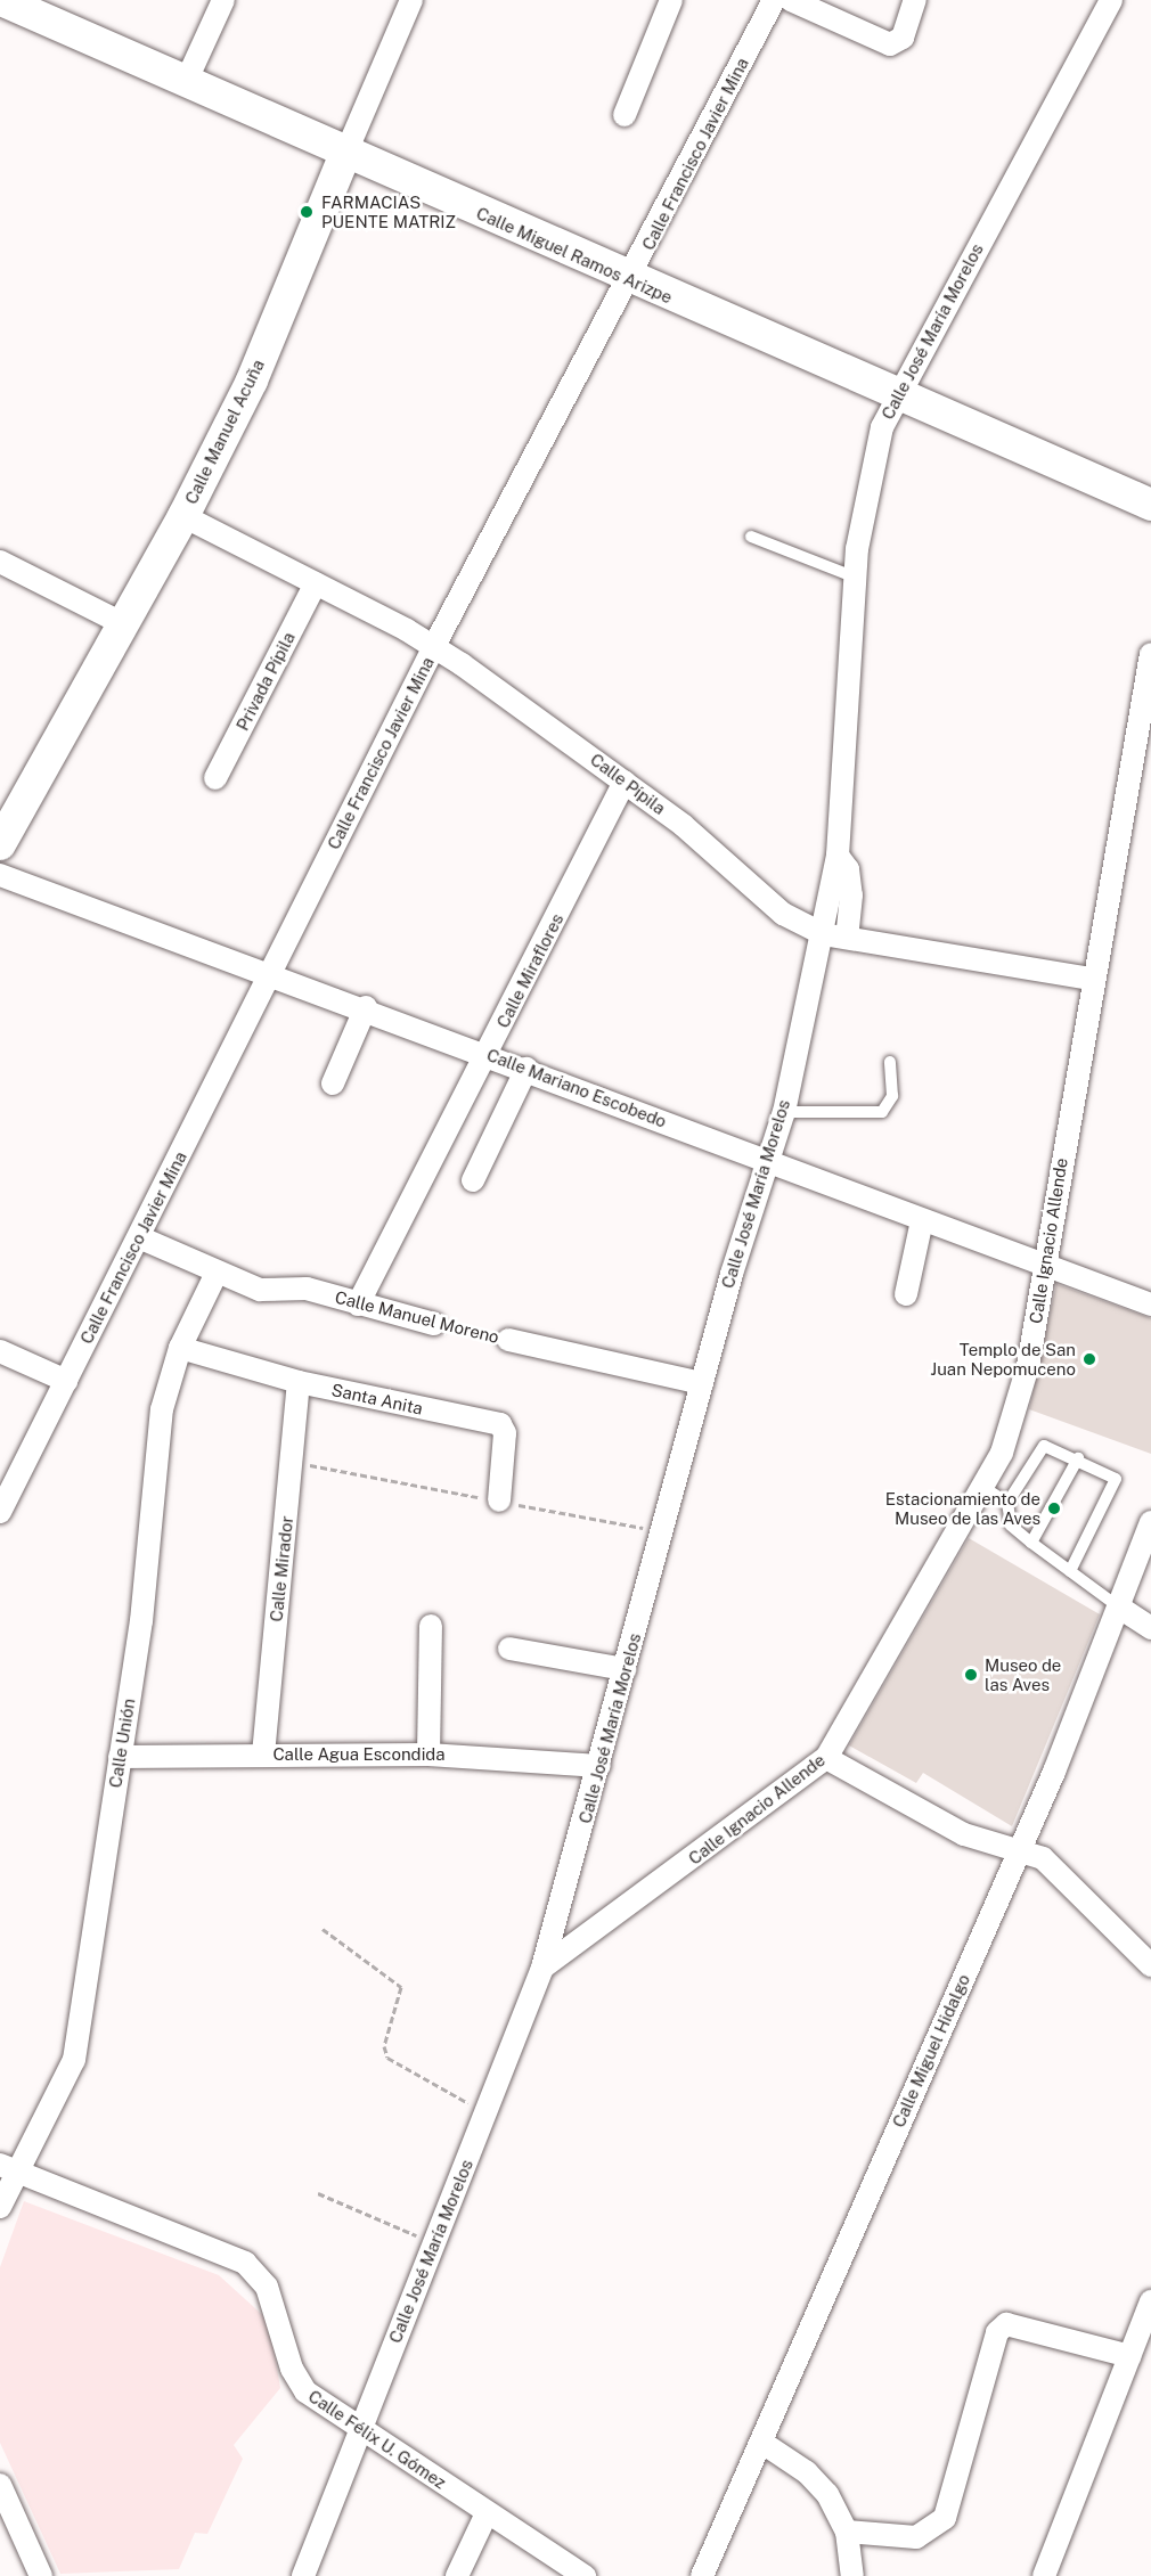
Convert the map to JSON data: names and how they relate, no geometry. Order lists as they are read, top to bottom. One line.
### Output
{"streets":{"main road":["Calle Miguel Ramos Arizpe","Calle Manuel Acuña"],"street":["Calle Francisco Javier Mina","Calle José María Morelos","Privada Pípila","Calle Pípila","Calle Miraflores","Calle Mariano Escobedo","Calle Ignacio Allende","Calle Manuel Moreno","Santa Anita","Calle Mirador","Calle Unión","Calle Agua Escondida","Calle Miguel Hidalgo","Calle Félix U. Gómez"]},"crossings":[["Calle Francisco Javier Mina","Calle Miguel Ramos Arizpe"],["Calle Francisco Javier Mina","Calle Pípila"],["Calle Francisco Javier Mina","Calle Mariano Escobedo"],["Calle Francisco Javier Mina","Calle Manuel Moreno"],["Calle Miguel Ramos Arizpe","Calle José María Morelos"],["Calle Miguel Ramos Arizpe","Calle Manuel Acuña"],["Calle José María Morelos","Calle Pípila"],["Calle José María Morelos","Calle Mariano Escobedo"],["Calle José María Morelos","Calle Ignacio Allende"],["Calle José María Morelos","Calle Manuel Moreno"],["Calle José María Morelos","Calle Agua Escondida"],["Calle José María Morelos","Calle Félix U. Gómez"],["Calle Manuel Acuña","Calle Pípila"],["Privada Pípila","Calle Pípila"],["Calle Pípila","Calle Miraflores"],["Calle Pípila","Calle Ignacio Allende"],["Calle Miraflores","Calle Mariano Escobedo"],["Calle Miraflores","Calle Manuel Moreno"],["Calle Mariano Escobedo","Calle Ignacio Allende"],["Calle Manuel Moreno","Calle Unión"],["Santa Anita","Calle Mirador"],["Santa Anita","Calle Unión"],["Calle Mirador","Calle Agua Escondida"],["Calle Unión","Calle Agua Escondida"],["Calle Unión","Calle Félix U. Gómez"]],"places":["FARMACIAS PUENTE MATRIZ","Templo de San Juan Nepomuceno","Estacionamiento de Museo de las Aves","Museo de las Aves"]}
